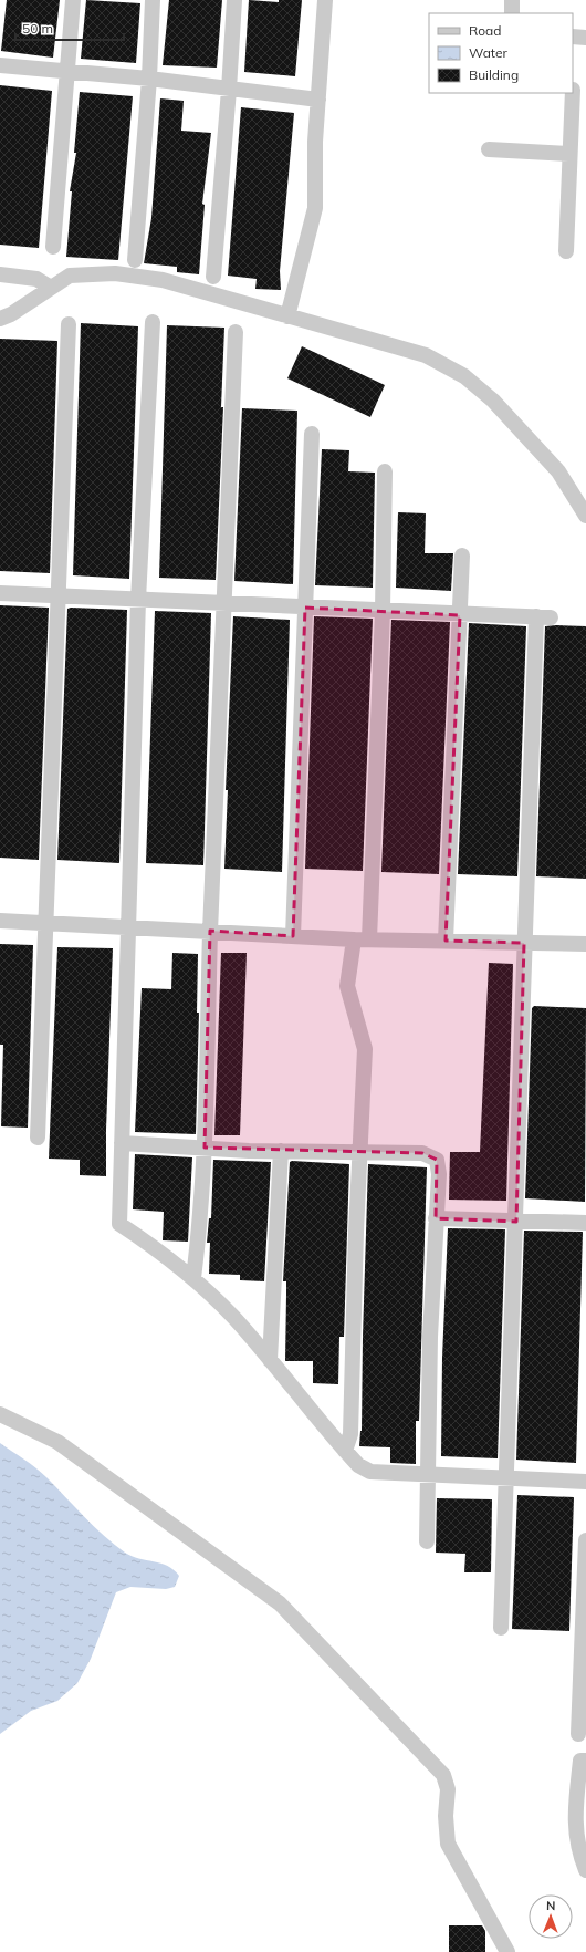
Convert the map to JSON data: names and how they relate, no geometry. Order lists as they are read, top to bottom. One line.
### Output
{"legend":["Road","Water","Building"],"scale_bar":"50 m","north":"top"}
